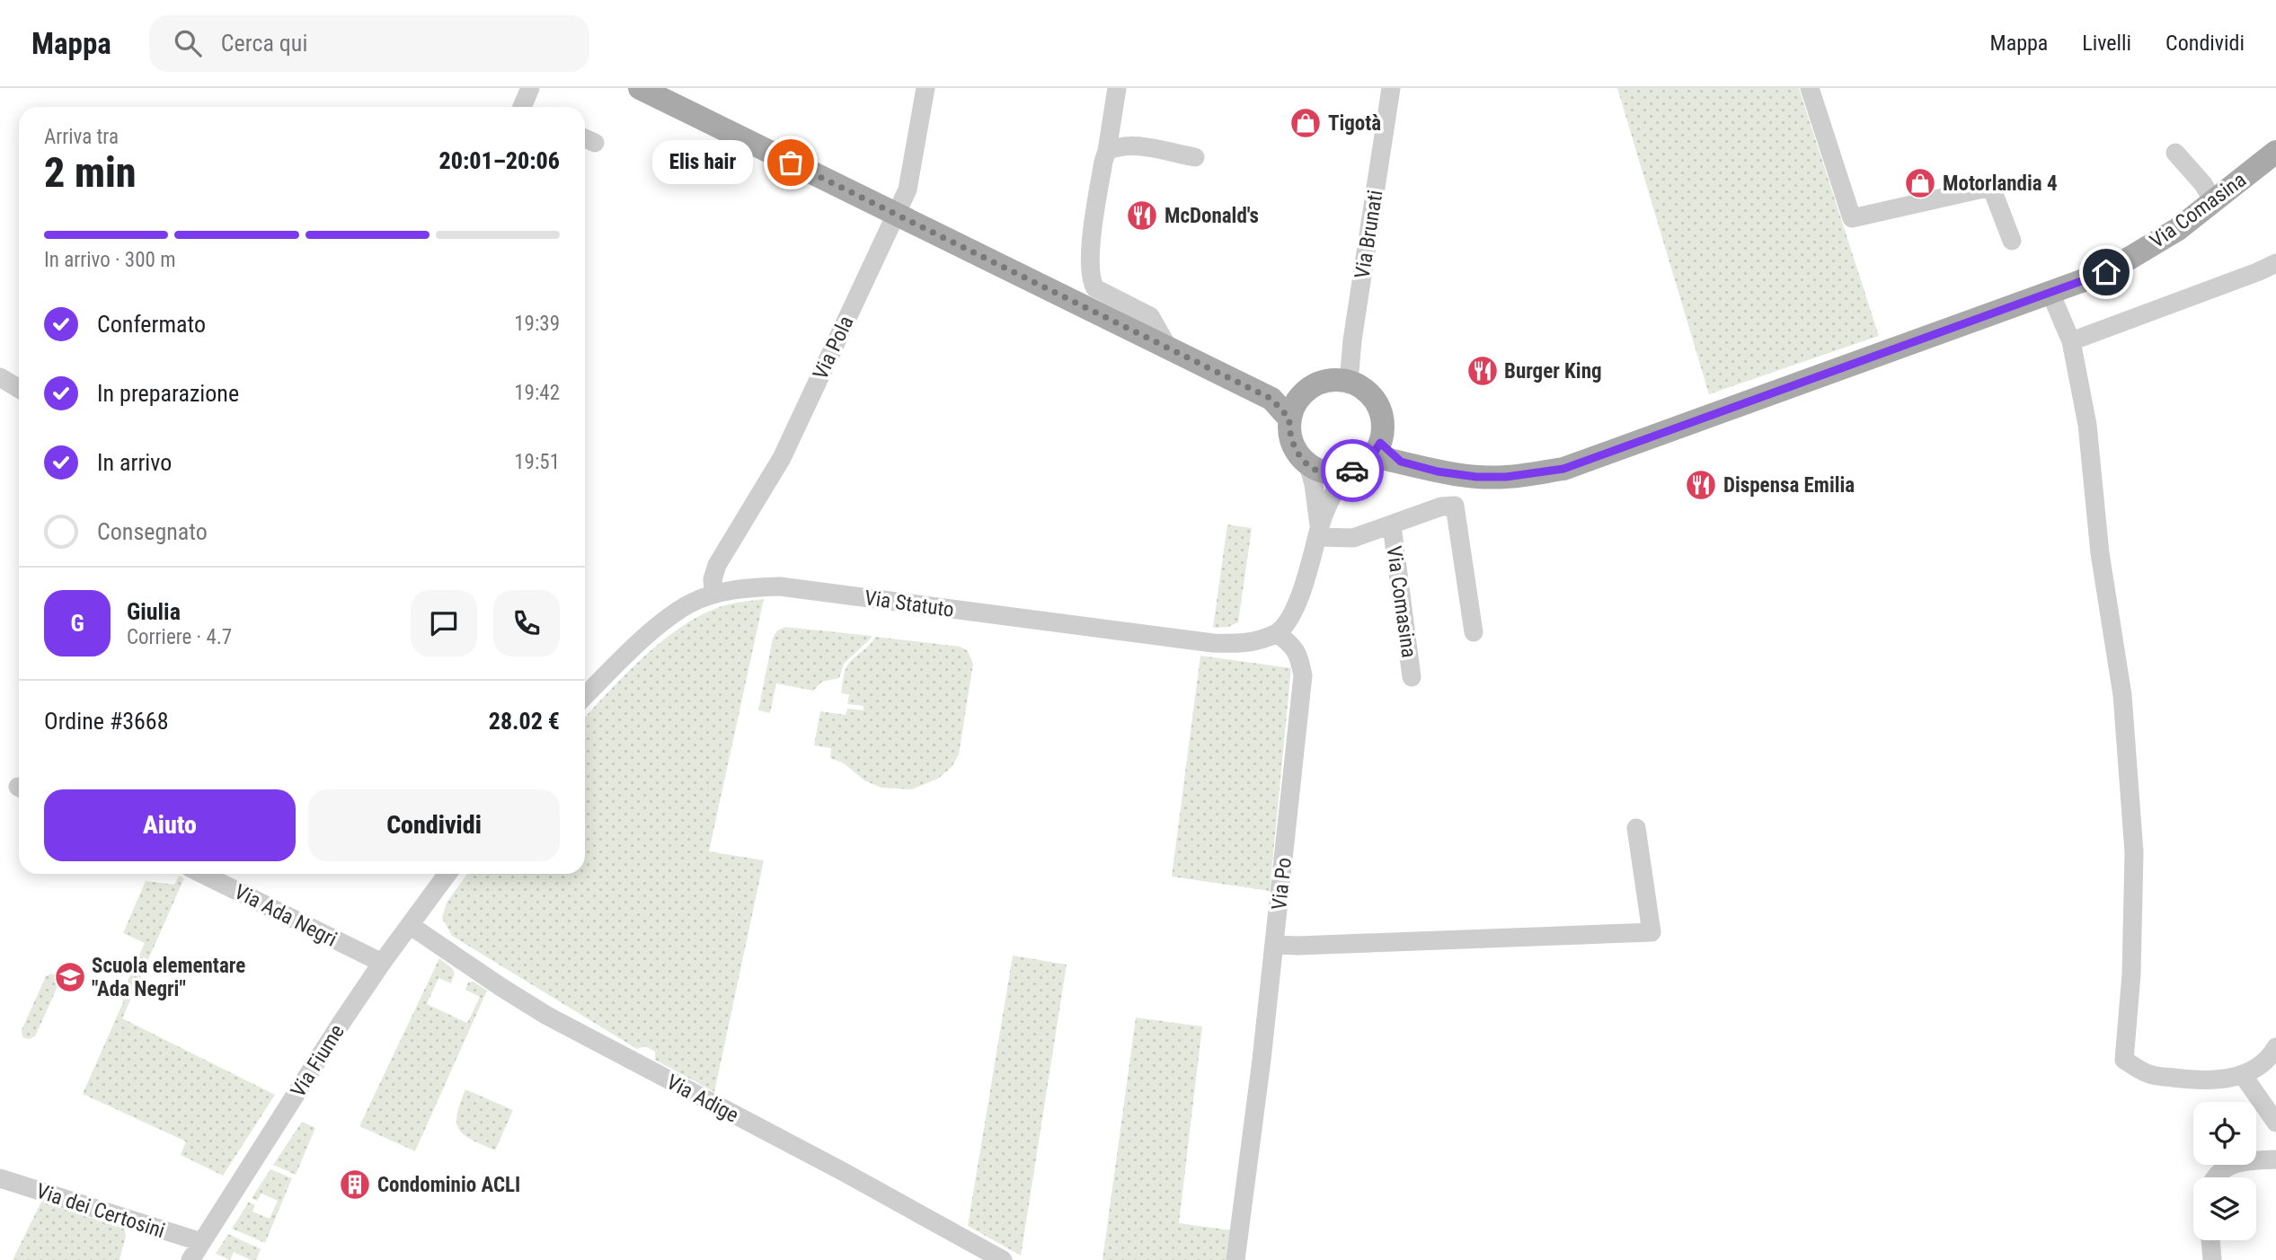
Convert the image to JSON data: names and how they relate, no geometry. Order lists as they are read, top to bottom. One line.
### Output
{"streets":{"main road":["Via Comasina"],"street":["Via Brunati","Via Pola","Via Statuto","Via Po","Via Ada Negri","Via Fiume","Via Adige","Via dei Certosini"]},"crossings":[["Via Comasina","Via Brunati"],["Via Pola","Via Statuto"],["Via Statuto","Via Po"],["Via Ada Negri","Via Fiume"],["Via Fiume","Via Adige"],["Via Fiume","Via dei Certosini"]],"places":{"shop":["Tigotà","Motorlandia 4"],"other":["Elis hair"],"restaurant":["McDonald's","Burger King","Dispensa Emilia"],"school or university":["Scuola elementare \"Ada Negri\""],"building":["Condominio ACLI"]},"page":{"header":"Mappa","search":"Cerca qui","nav":["Mappa","Livelli","Condividi"],"heading":["2 min","Arriva tra","20:01–20:06"],"panel":["Giulia","Corriere · 4.7","Ordine #3668","28.02 €"],"bubble":"Elis hair","bar":"In arrivo · 300 m","list":[["Confermato","19:39"],["In preparazione","19:42"],["In arrivo","19:51"],"Consegnato"],"round":"G","buttons":["Aiuto","Condividi"]}}
